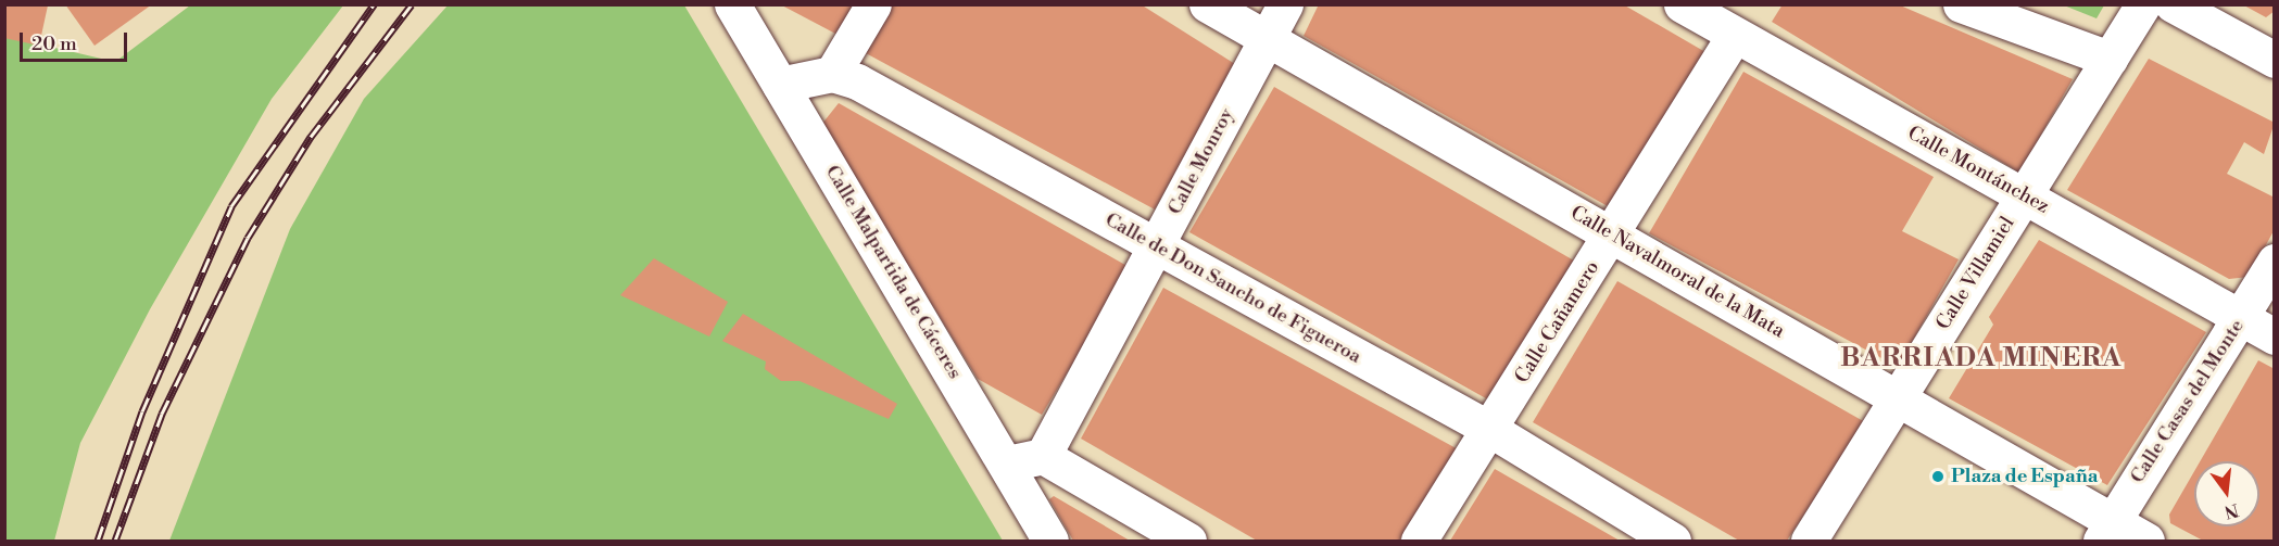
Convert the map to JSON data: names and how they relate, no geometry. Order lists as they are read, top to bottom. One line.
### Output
{"streets":{"street":["Calle Monroy","Calle Montánchez","Calle Malpartida de Cáceres","Calle Navalmoral de la Mata","Calle Villamiel","Calle de Don Sancho de Figueroa","Calle Cañamero","Calle Casas del Monte"]},"crossings":[["Calle Monroy","Calle Navalmoral de la Mata"],["Calle Monroy","Calle de Don Sancho de Figueroa"],["Calle Montánchez","Calle Villamiel"],["Calle Montánchez","Calle Cañamero"],["Calle Montánchez","Calle Casas del Monte"],["Calle Navalmoral de la Mata","Calle Villamiel"],["Calle Navalmoral de la Mata","Calle Cañamero"],["Calle Navalmoral de la Mata","Calle Casas del Monte"],["Calle de Don Sancho de Figueroa","Calle Cañamero"]],"districts":["BARRIADA MINERA"],"places":["Plaza de España"],"scale_bar":"20 m","north":"bottom"}
